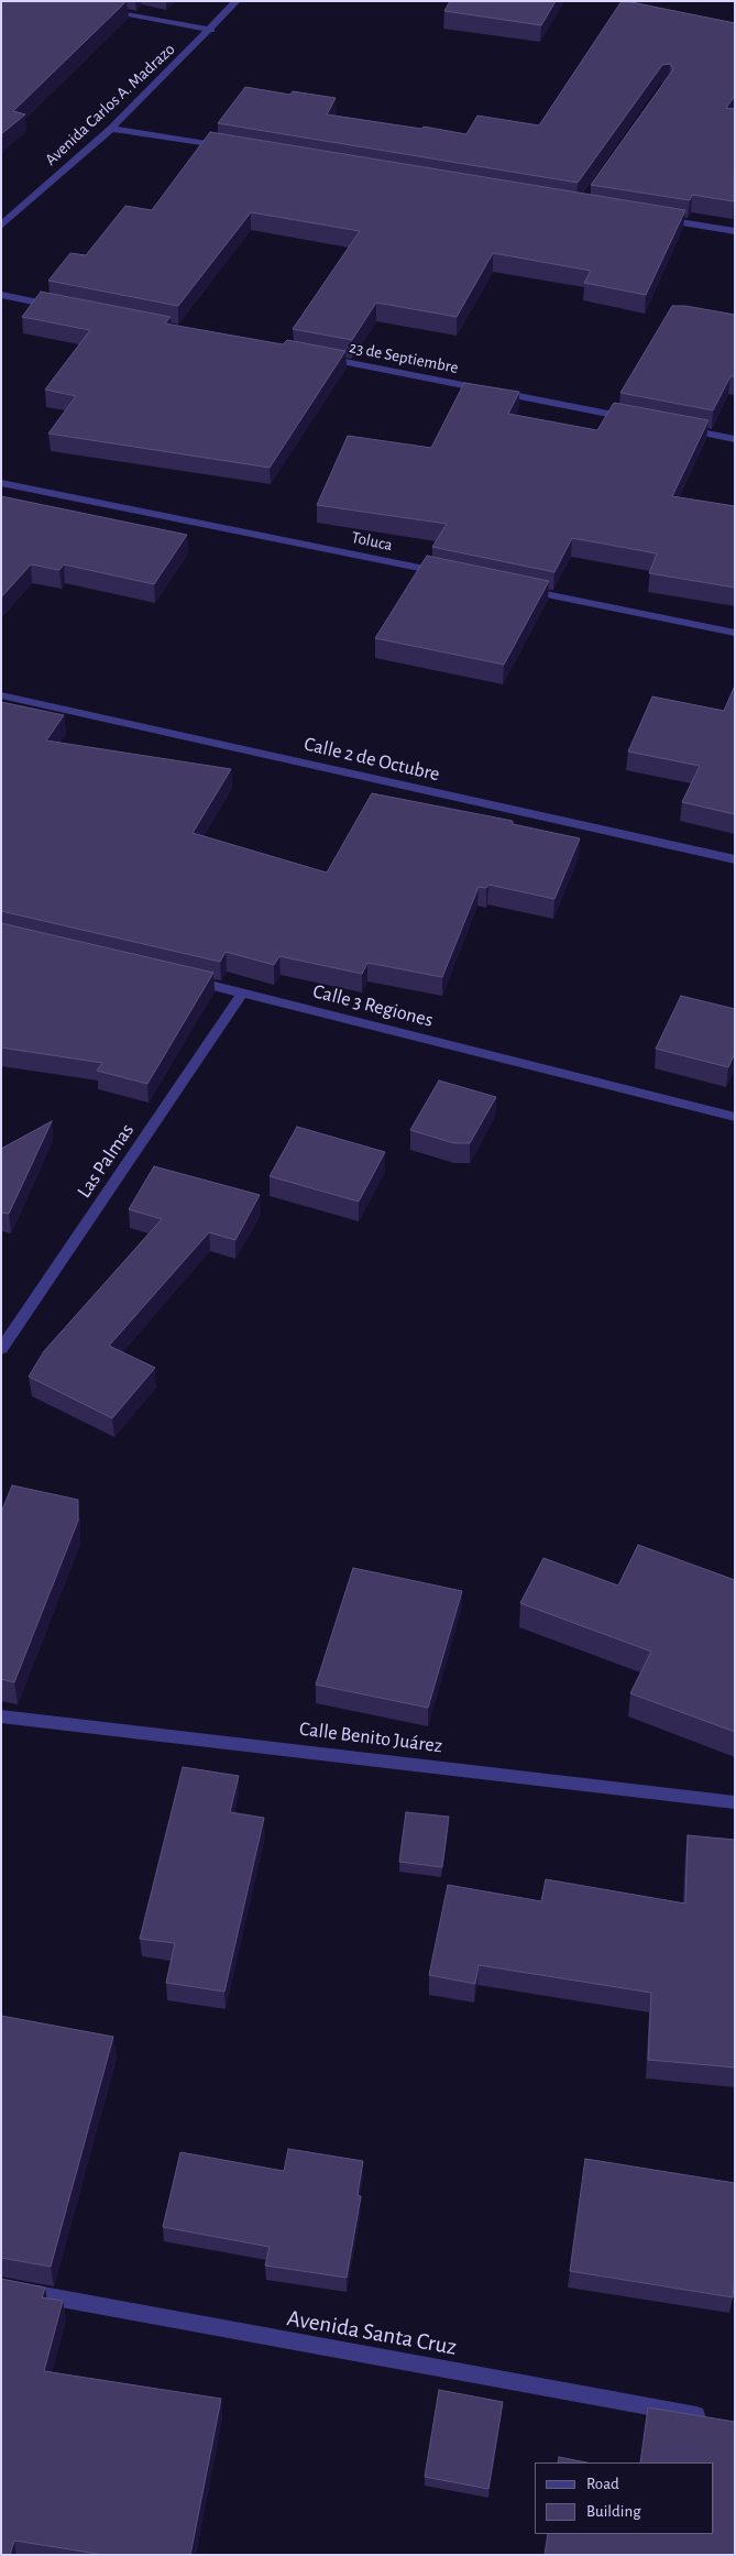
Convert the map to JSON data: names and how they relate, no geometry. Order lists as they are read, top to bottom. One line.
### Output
{"streets":{"street":["Avenida Carlos A. Madrazo","23 de Septiembre","Toluca","Calle 2 de Octubre","Calle 3 Regiones","Las Palmas","Calle Benito Juárez","Avenida Santa Cruz"]},"crossings":[["Calle 3 Regiones","Las Palmas"]],"legend":["Road","Building"]}
